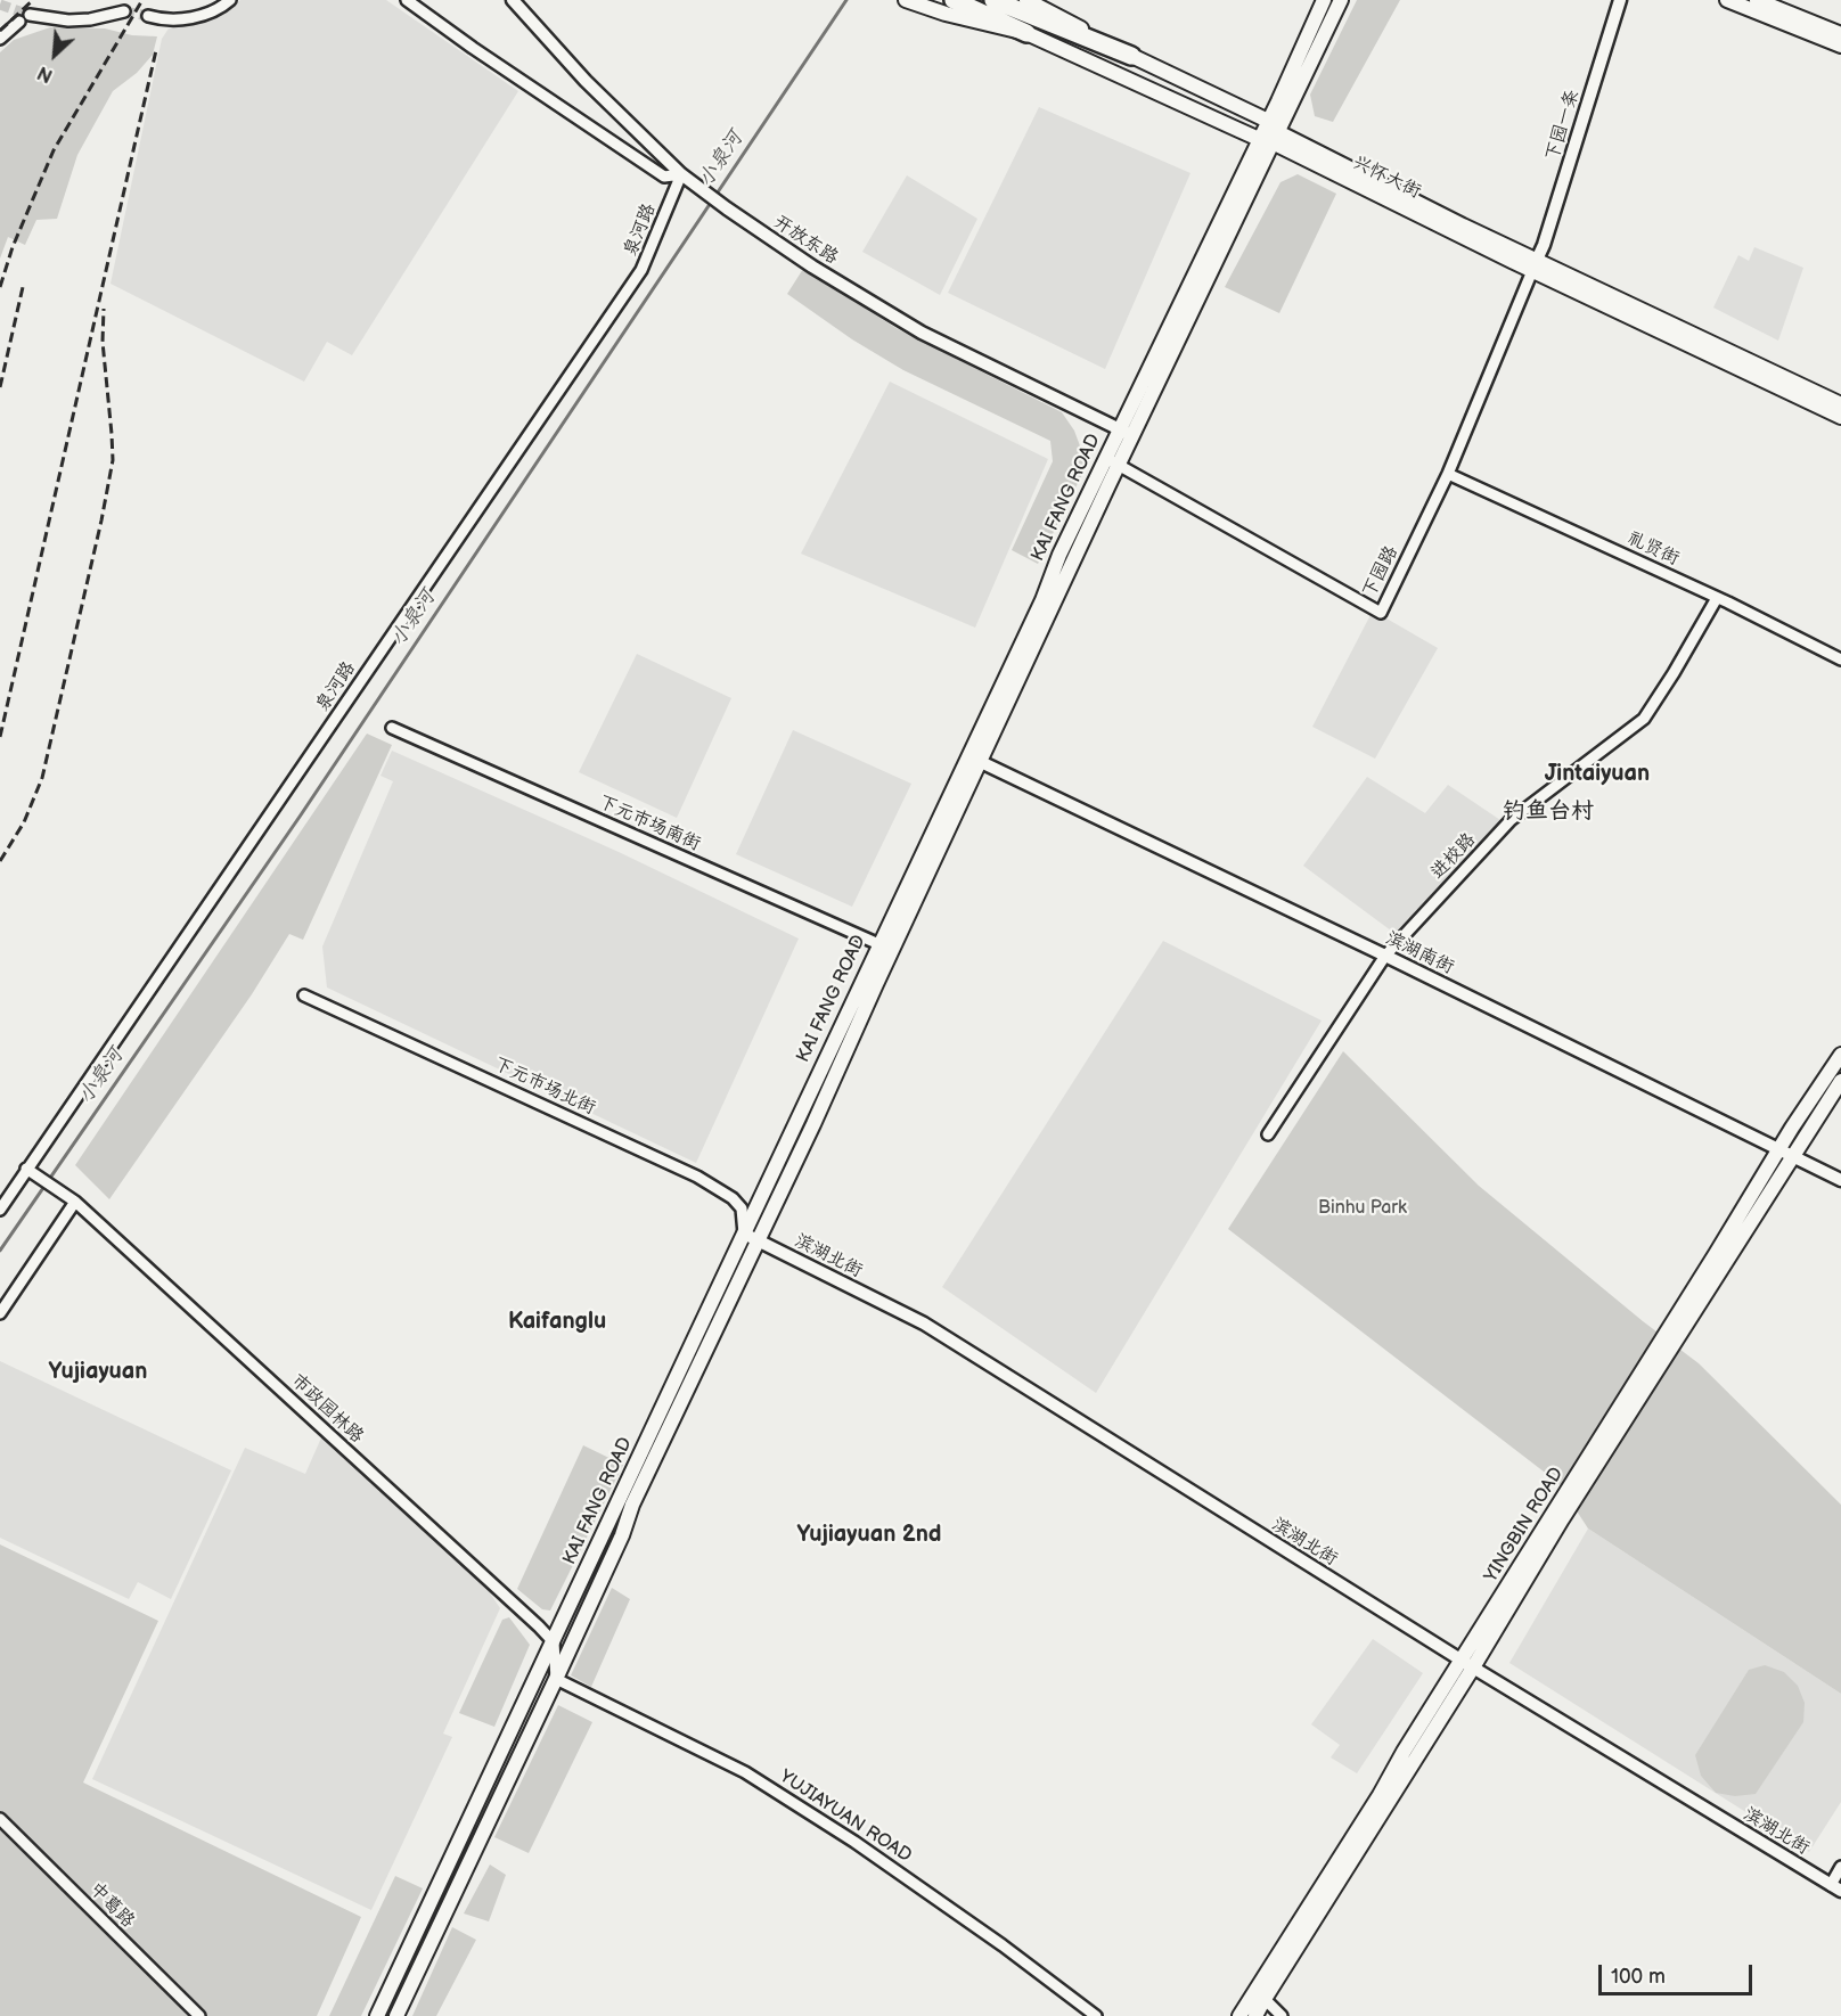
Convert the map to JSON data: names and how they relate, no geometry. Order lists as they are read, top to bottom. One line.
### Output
{"streets":{"main road":["兴怀大街","KAI FANG ROAD","YINGBIN ROAD"],"street":["下园一条","泉河路","开放东路","礼贤街","下园路","下元市场南街","进校路","滨湖南街","下元市场北街","滨湖北街","市政园林路","YUJIAYUAN ROAD","中葛路"]},"crossings":[["下园一条","兴怀大街"],["下园一条","下园路"],["兴怀大街","KAI FANG ROAD"],["兴怀大街","下园路"],["泉河路","开放东路"],["泉河路","市政园林路"],["开放东路","KAI FANG ROAD"],["KAI FANG ROAD","下园路"],["KAI FANG ROAD","下元市场南街"],["KAI FANG ROAD","滨湖南街"],["KAI FANG ROAD","下元市场北街"],["KAI FANG ROAD","滨湖北街"],["KAI FANG ROAD","市政园林路"],["KAI FANG ROAD","YUJIAYUAN ROAD"],["礼贤街","下园路"],["礼贤街","进校路"],["进校路","滨湖南街"],["滨湖南街","YINGBIN ROAD"],["下元市场北街","滨湖北街"],["滨湖北街","YINGBIN ROAD"]],"districts":["Jintaiyuan","钓鱼台村","Kaifanglu","Yujiayuan","Yujiayuan 2nd"],"water":["小泉河"],"parks":["Binhu Park"],"scale_bar":"100 m","north":"bottom left"}
